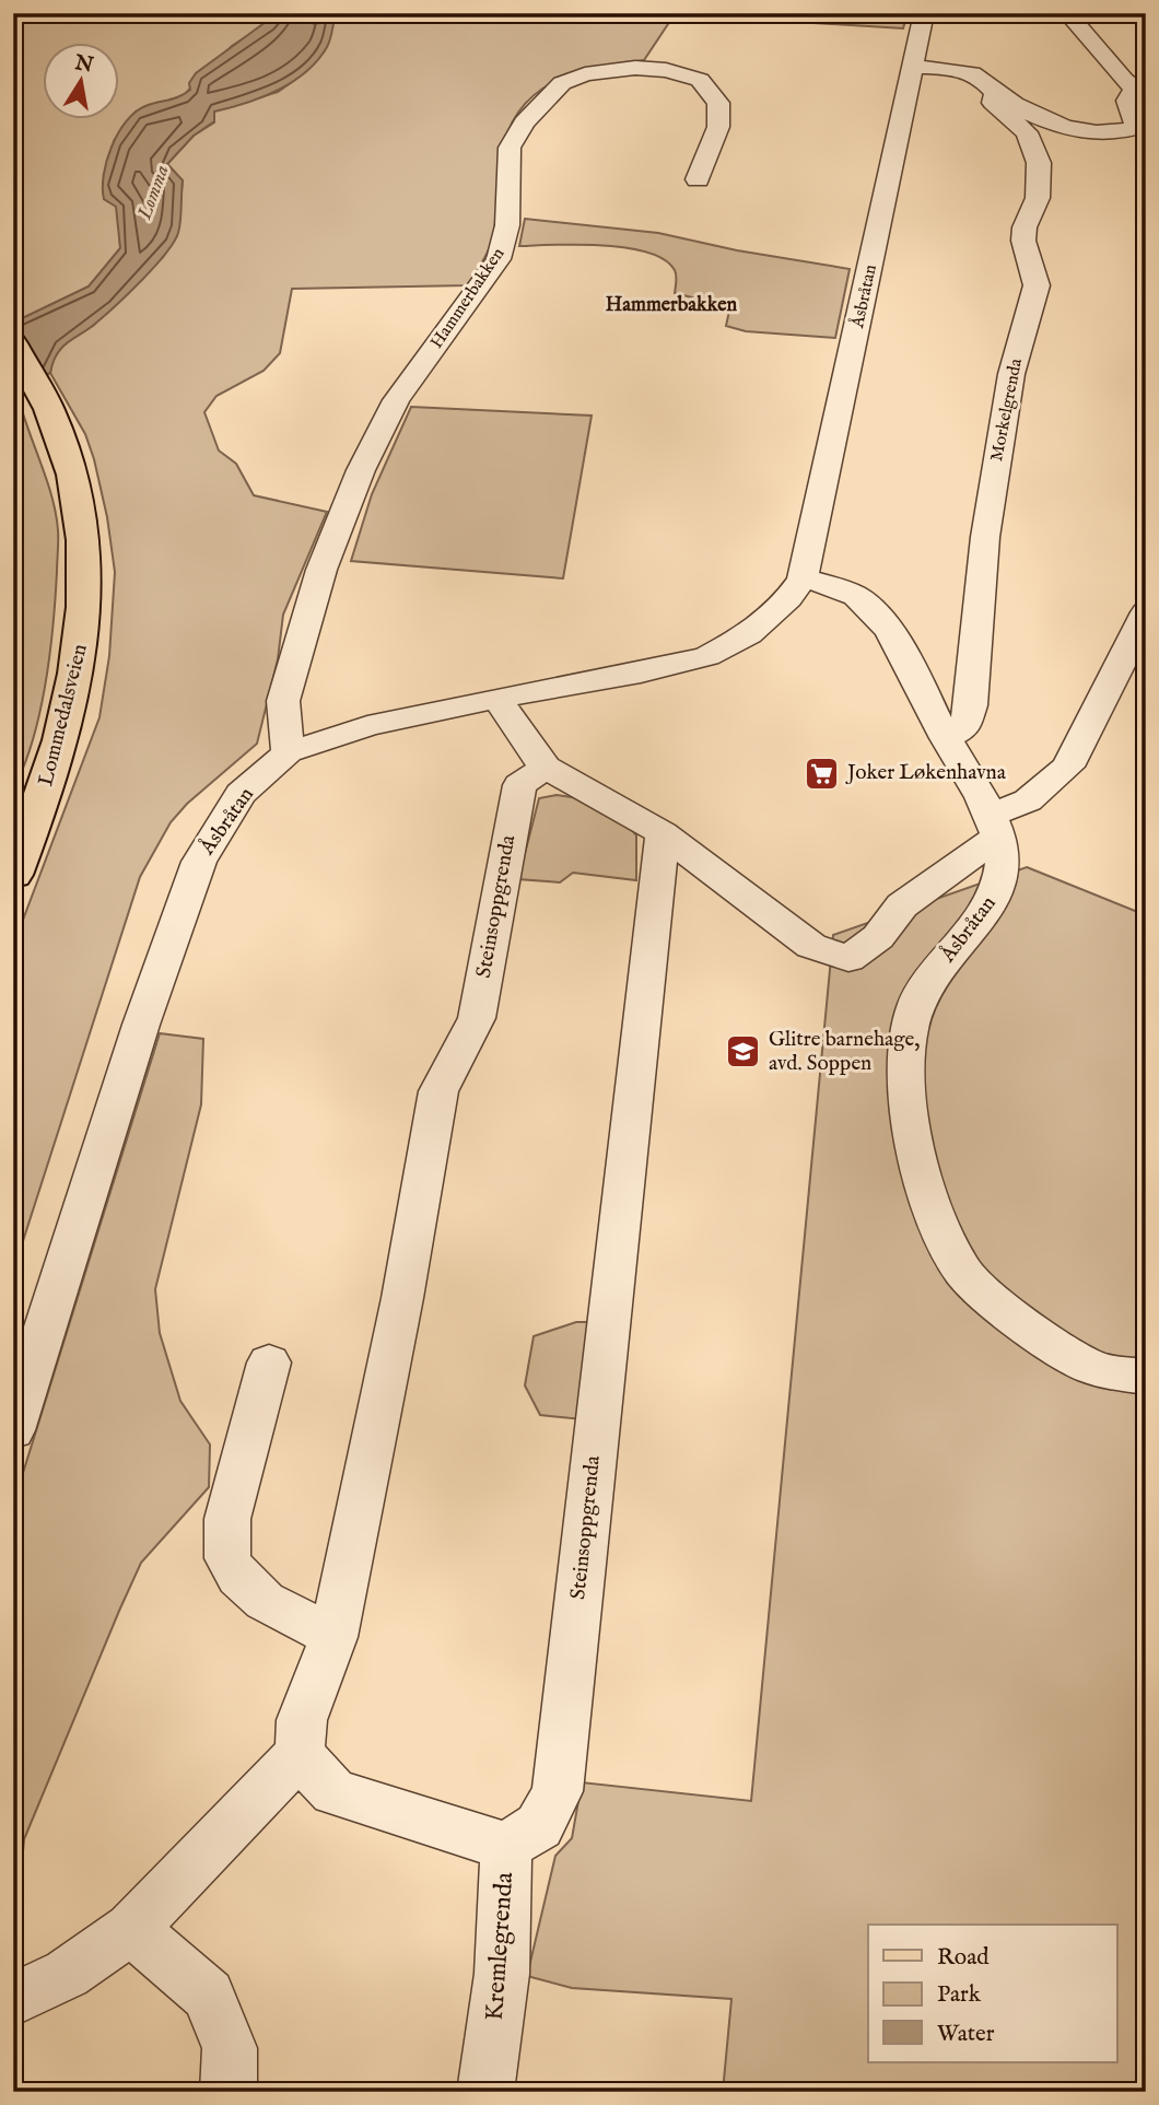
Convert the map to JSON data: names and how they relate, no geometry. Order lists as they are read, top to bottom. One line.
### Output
{"streets":{"main road":["Lommedalsveien"],"street":["Åsbråtan","Hammerbakken","Morkelgrenda","Steinsoppgrenda","Kremlegrenda"]},"crossings":[["Åsbråtan","Hammerbakken"],["Åsbråtan","Morkelgrenda"],["Steinsoppgrenda","Kremlegrenda"]],"districts":["Hammerbakken"],"water":["Lomma"],"places":{"supermarket":["Joker Løkenhavna"],"school or university":["Glitre barnehage, avd. Soppen"]},"legend":["Road","Park","Water"],"north":"top"}
